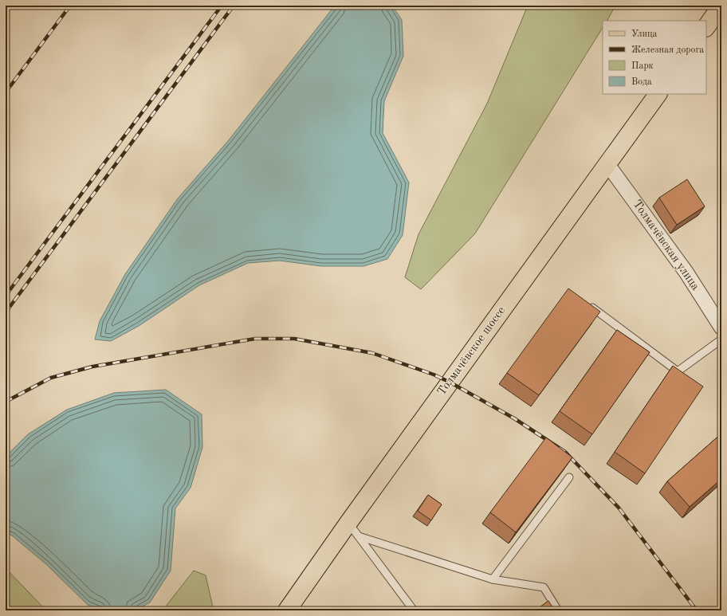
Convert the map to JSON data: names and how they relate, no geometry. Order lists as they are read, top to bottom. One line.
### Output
{"streets":{"main road":["Толмачёвское шоссе"],"street":["Толмачёвская улица"]},"crossings":[["Толмачёвская улица","Толмачёвское шоссе"]],"legend":["Улица","Железная дорога","Парк","Вода"]}
